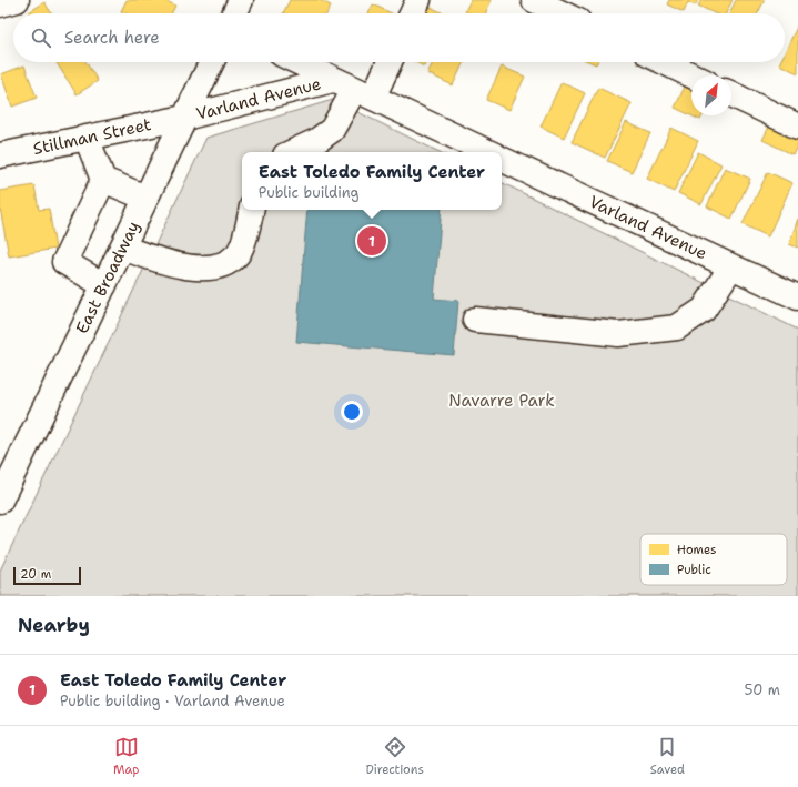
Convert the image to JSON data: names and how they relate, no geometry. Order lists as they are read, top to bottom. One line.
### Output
{"streets":{"street":["Varland Avenue","Stillman Street","East Broadway"]},"crossings":[["Varland Avenue","Stillman Street"],["Varland Avenue","East Broadway"],["Stillman Street","East Broadway"]],"parks":["Navarre Park"],"legend":["Homes","Public"],"scale_bar":"20 m","north":"top right","page":{"search":"Search here","popup":["East Toledo Family Center","Public building"],"pins":"1","scale":"20 m","heading":"Nearby","list":[{"mark":"1","name":"East Toledo Family Center","note":"Public building · Varland Avenue","value":"50 m"}],"nav":["Map","Directions","Saved"]}}
